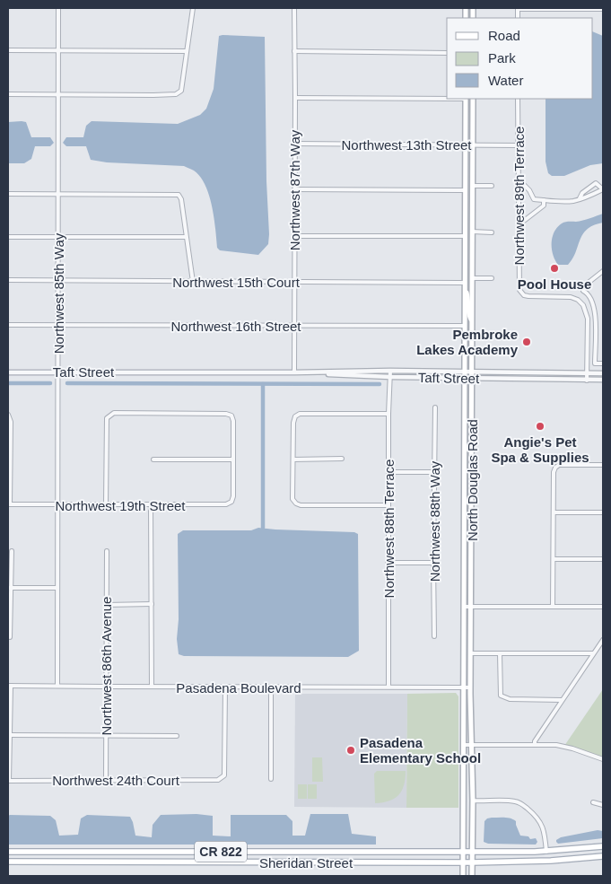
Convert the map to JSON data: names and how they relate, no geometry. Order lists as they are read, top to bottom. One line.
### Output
{"streets":{"main road":["North Douglas Road","CR 822","Sheridan Street"],"street":["Northwest 13th Street","Northwest 87th Way","Northwest 89th Terrace","Northwest 15th Court","Northwest 85th Way","Northwest 16th Street","Taft Street","Northwest 19th Street","Northwest 88th Way","Northwest 88th Terrace","Northwest 86th Avenue","Pasadena Boulevard","Northwest 24th Court"]},"crossings":[["Northwest 13th Street","Northwest 87th Way"],["Northwest 13th Street","Northwest 89th Terrace"],["Northwest 13th Street","North Douglas Road"],["Northwest 87th Way","Northwest 15th Court"],["Northwest 87th Way","Northwest 16th Street"],["Northwest 87th Way","Taft Street"],["Northwest 15th Court","Northwest 85th Way"],["Northwest 15th Court","North Douglas Road"],["Northwest 85th Way","Northwest 16th Street"],["Northwest 85th Way","Taft Street"],["Northwest 85th Way","Northwest 19th Street"],["Northwest 85th Way","Pasadena Boulevard"],["Northwest 16th Street","North Douglas Road"],["Taft Street","North Douglas Road"],["Taft Street","Northwest 88th Terrace"],["North Douglas Road","Pasadena Boulevard"],["North Douglas Road","Sheridan Street"],["Northwest 88th Terrace","Pasadena Boulevard"],["Northwest 86th Avenue","Pasadena Boulevard"],["Northwest 86th Avenue","Northwest 24th Court"],["Pasadena Boulevard","Northwest 24th Court"]],"places":["Pool House","Pembroke Lakes Academy","Angie's Pet Spa & Supplies","Pasadena Elementary School"],"legend":["Road","Park","Water"]}
